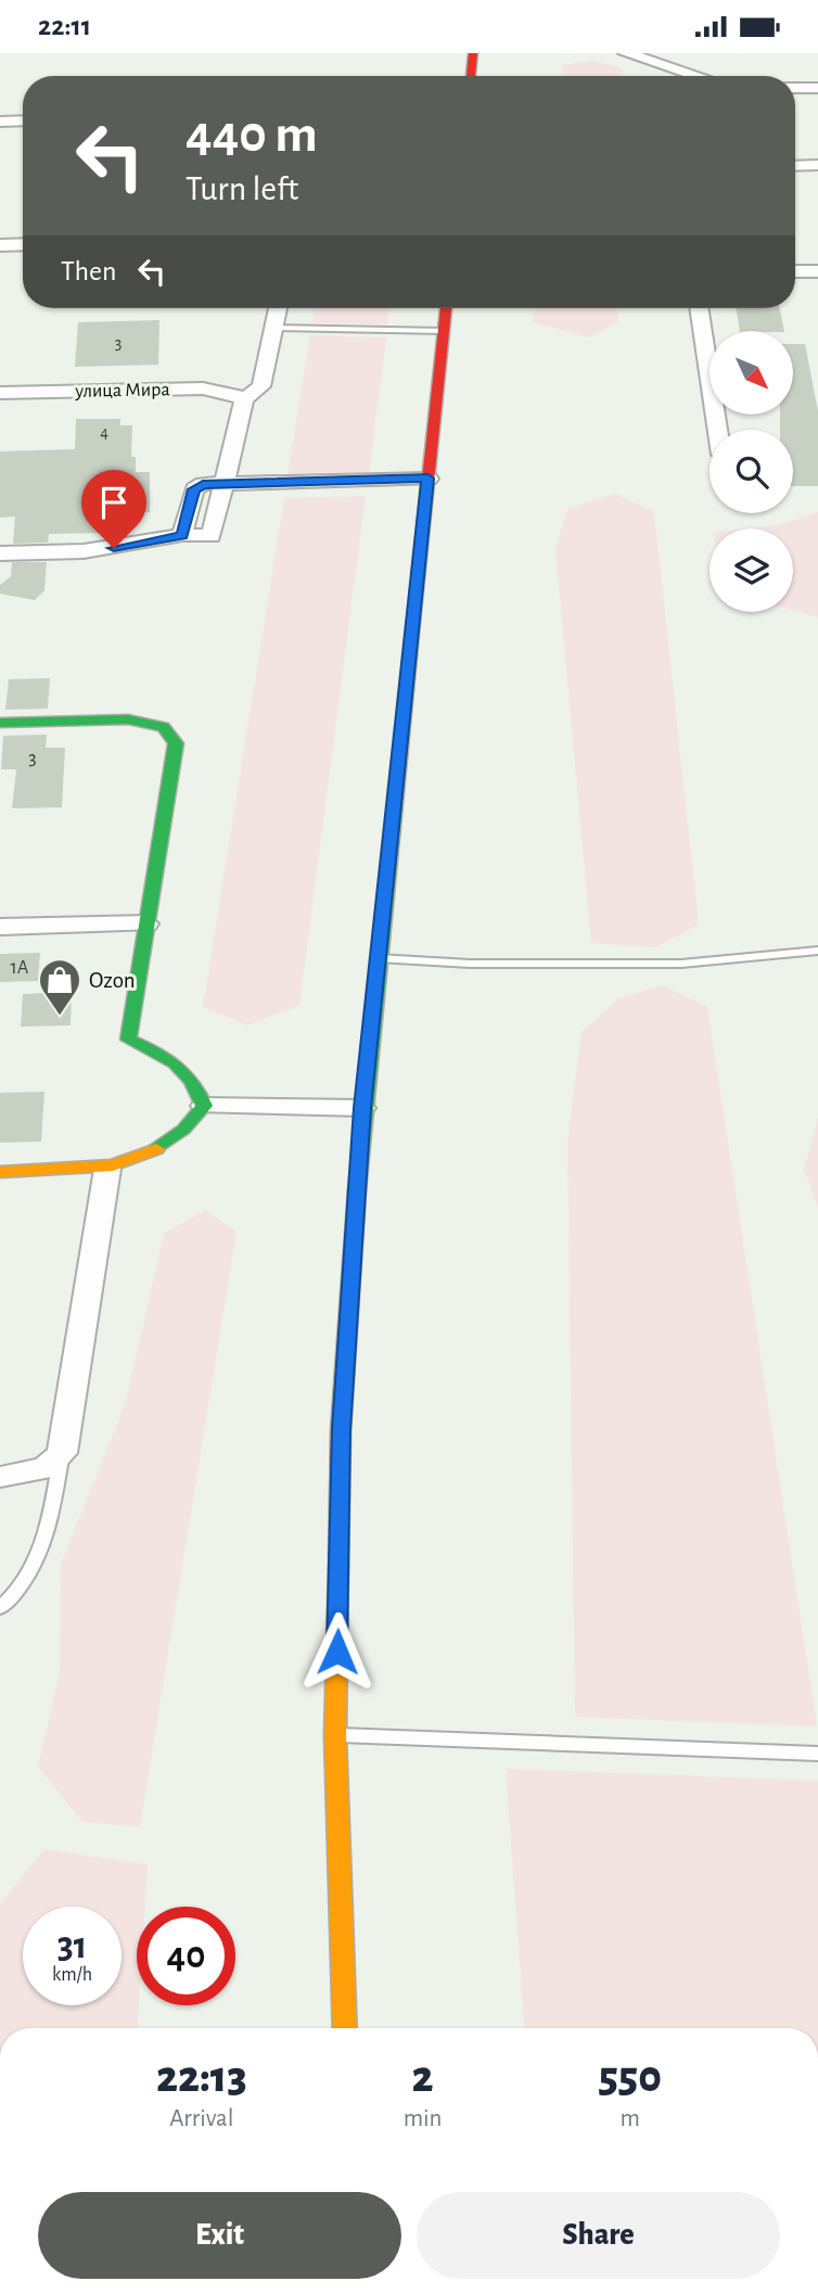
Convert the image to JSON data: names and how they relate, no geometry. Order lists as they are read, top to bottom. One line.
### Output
{"streets":{"street":["улица Мира"]},"places":{"shop":["Ozon"]},"house_numbers":["3","4","3","1А"],"north":"bottom right","page":{"status":"22:11","turn":["440 m","Turn left"],"then":"Then","speed":"31 km/h","limit":"40","eta":["22:13","Arrival","2","min","550","m"],"buttons":["Exit","Share"]}}
